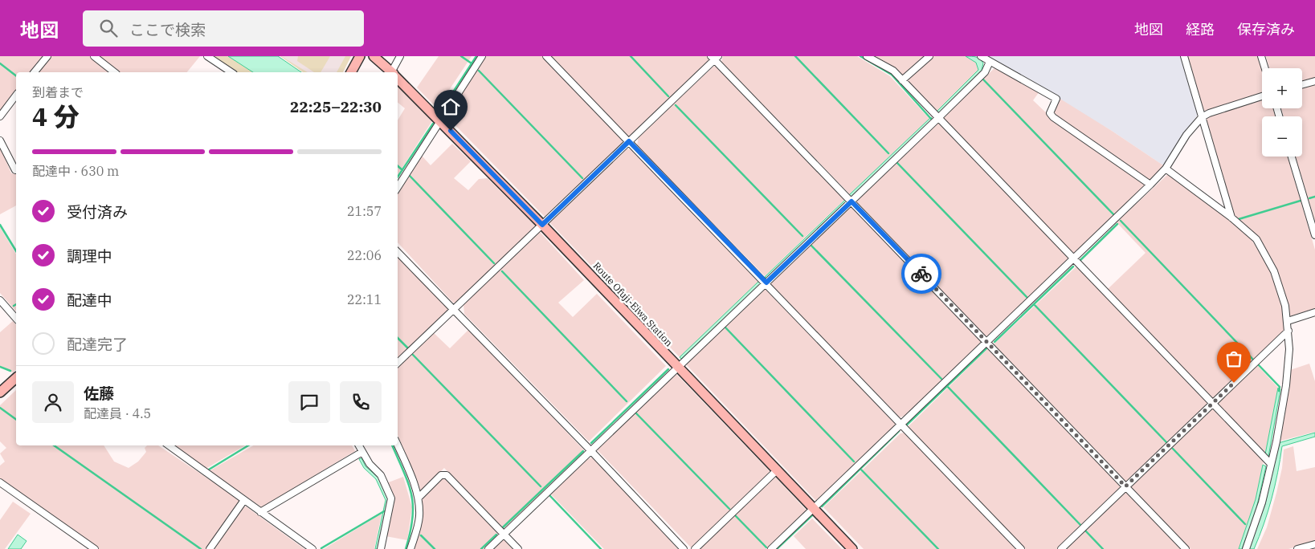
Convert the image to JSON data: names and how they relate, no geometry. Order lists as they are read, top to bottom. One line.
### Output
{"streets":{"main road":["Route Ofuji-Eiwa Station"]},"page":{"header":"地図","search":"ここで検索","nav":["地図","経路","保存済み"],"map_buttons":["+","−"],"heading":["4 分","到着まで","22:25–22:30"],"panel":["佐藤","配達員 · 4.5"],"bar":"配達中 · 630 m","list":[["受付済み","21:57"],["調理中","22:06"],["配達中","22:11"],"配達完了"]}}
